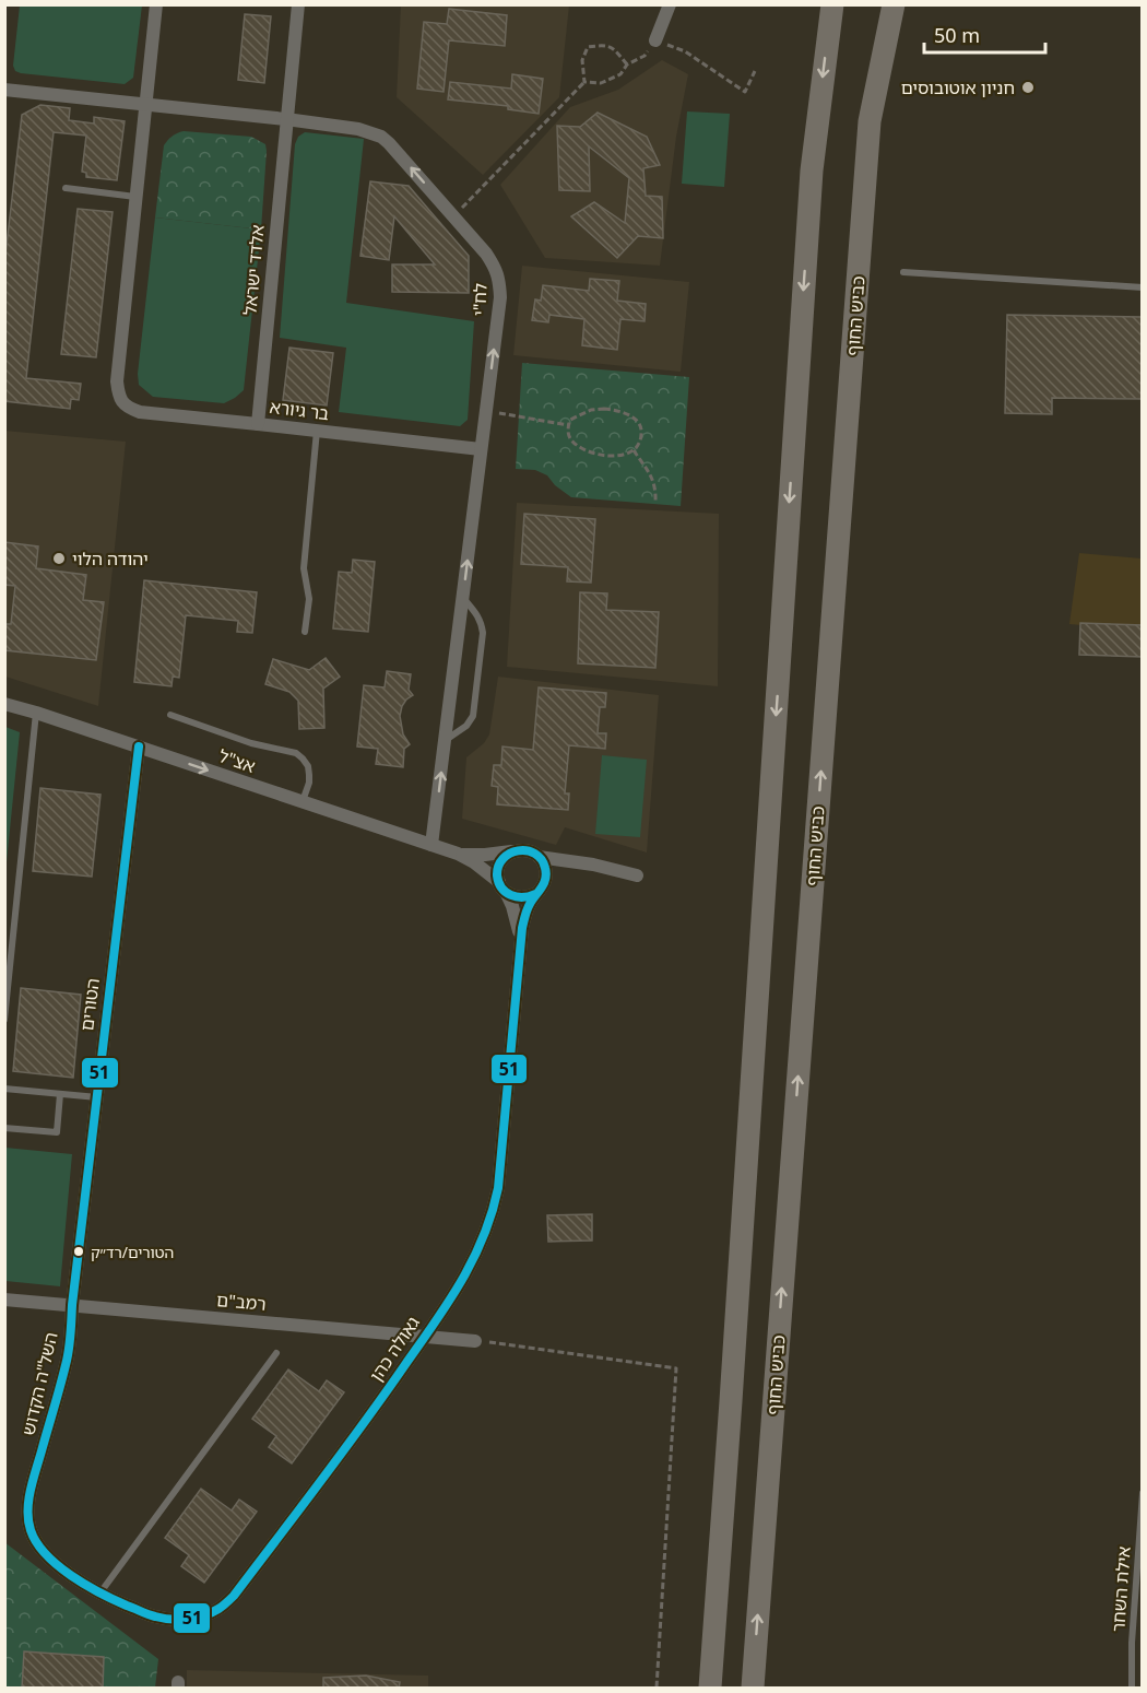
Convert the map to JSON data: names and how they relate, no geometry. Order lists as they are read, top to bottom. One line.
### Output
{"streets":{"highway":["כביש החוף"],"street":["אלדד ישראל","לח\"י","בר גיורא","אצ\"ל","הטורים","רמב\"ם","גאולה כהן","השל\"ה הקדוש"],"lane":["אילת השחר"]},"crossings":[["אלדד ישראל","לח\"י"],["אלדד ישראל","בר גיורא"],["לח\"י","בר גיורא"],["לח\"י","אצ\"ל"],["אצ\"ל","הטורים"],["אצ\"ל","גאולה כהן"],["הטורים","רמב\"ם"],["הטורים","השל\"ה הקדוש"],["רמב\"ם","גאולה כהן"],["רמב\"ם","השל\"ה הקדוש"],["גאולה כהן","השל\"ה הקדוש"]],"one_way":["לח\"י"],"places":["חניון אוטובוסים","יהודה הלוי","הטורים/רד״ק"],"lines":["transit line 51"],"scale_bar":"50 m"}
